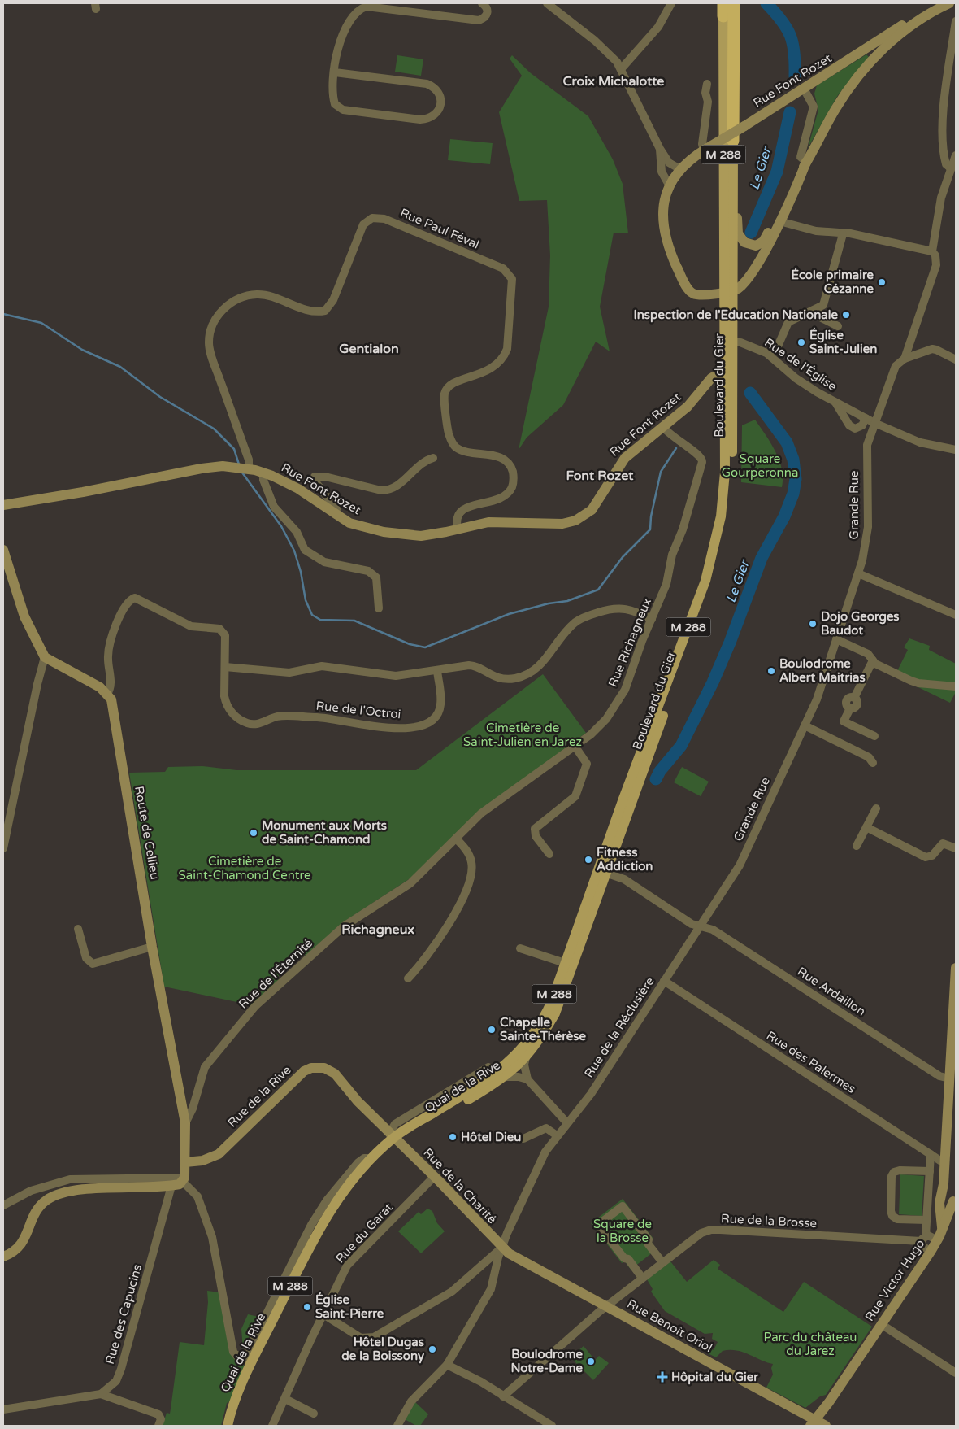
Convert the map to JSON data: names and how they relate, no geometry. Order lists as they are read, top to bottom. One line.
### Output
{"streets":{"highway":["M 288"],"main road":["Rue Font Rozet","Boulevard du Gier","Route de Cellieu","Quai de la Rive","Rue de la Rive","Rue de la Charité","Rue Victor Hugo","Rue Benoît Oriol"],"street":["Rue Paul Féval","Rue de l'Église","Grande Rue","Rue Richagneux","Rue de l'Octroi","Rue de l'Éternité","Rue Ardaillon","Rue de la Réclusière","Rue des Palermes","Rue de la Brosse","Rue du Garat","Rue des Capucins"]},"crossings":[["Rue Font Rozet","Rue Paul Féval"],["Rue Font Rozet","Boulevard du Gier"],["Rue Font Rozet","Rue Richagneux"],["M 288","Boulevard du Gier"],["Rue de l'Église","Boulevard du Gier"],["Rue de l'Église","Grande Rue"],["Boulevard du Gier","Rue Ardaillon"],["Boulevard du Gier","Quai de la Rive"],["Grande Rue","Rue de la Réclusière"],["Rue Richagneux","Rue de l'Éternité"],["Rue de l'Octroi","Route de Cellieu"],["Route de Cellieu","Rue de l'Éternité"],["Route de Cellieu","Rue de la Rive"],["Route de Cellieu","Rue des Capucins"],["Rue Ardaillon","Rue de la Réclusière"],["Rue Ardaillon","Quai de la Rive"],["Rue Ardaillon","Rue Victor Hugo"],["Rue de la Réclusière","Rue des Palermes"],["Rue de la Réclusière","Rue de la Charité"],["Rue de la Réclusière","Rue Benoît Oriol"],["Rue des Palermes","Rue Victor Hugo"],["Quai de la Rive","Rue de la Rive"],["Quai de la Rive","Rue de la Charité"],["Rue de la Rive","Rue de la Charité"],["Rue de la Charité","Rue du Garat"],["Rue de la Charité","Rue Benoît Oriol"],["Rue de la Brosse","Rue Victor Hugo"],["Rue de la Brosse","Rue Benoît Oriol"],["Rue Victor Hugo","Rue Benoît Oriol"]],"districts":["Croix Michalotte","Gentialon","Font Rozet","Richagneux"],"water":["Le Gier"],"parks":["Square Gourperonna","Cimetière de Saint-Julien en Jarez","Cimetière de Saint-Chamond Centre","Square de la Brosse","Parc du château du Jarez"],"places":{"other":["École primaire Cézanne","Inspection de l'Education Nationale","Église Saint-Julien","Dojo Georges Baudot","Boulodrome Albert Maitrias","Monument aux Morts de Saint-Chamond","Fitness Addiction","Chapelle Sainte-Thérèse","Hôtel Dieu","Église Saint-Pierre","Hôtel Dugas de la Boissony","Boulodrome Notre-Dame"],"health":["Hôpital du Gier"]}}
